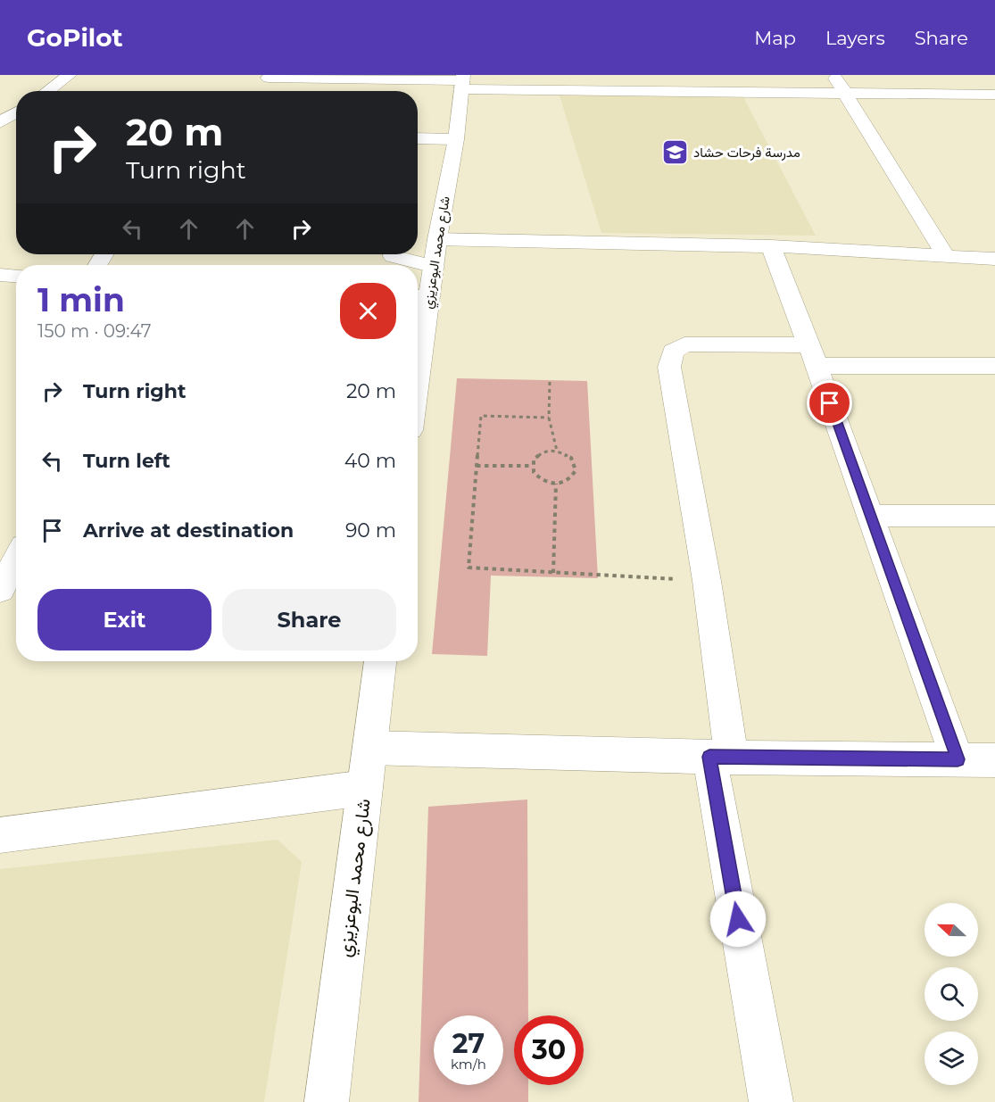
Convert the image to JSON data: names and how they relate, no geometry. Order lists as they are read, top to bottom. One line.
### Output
{"streets":{"street":["شارع محمد البوعزيزي"]},"places":{"school or university":["مدرسة فرحات حشاد"]},"north":"left","page":{"header":"GoPilot","nav":["Map","Layers","Share"],"turn":["20 m","Turn right"],"heading":["1 min","150 m · 09:47"],"list":[{"name":"Turn right","value":"20 m"},{"name":"Turn left","value":"40 m"},{"name":"Arrive at destination","value":"90 m"}],"buttons":["Exit","Share"],"speed":"27 km/h","limit":"30"}}
